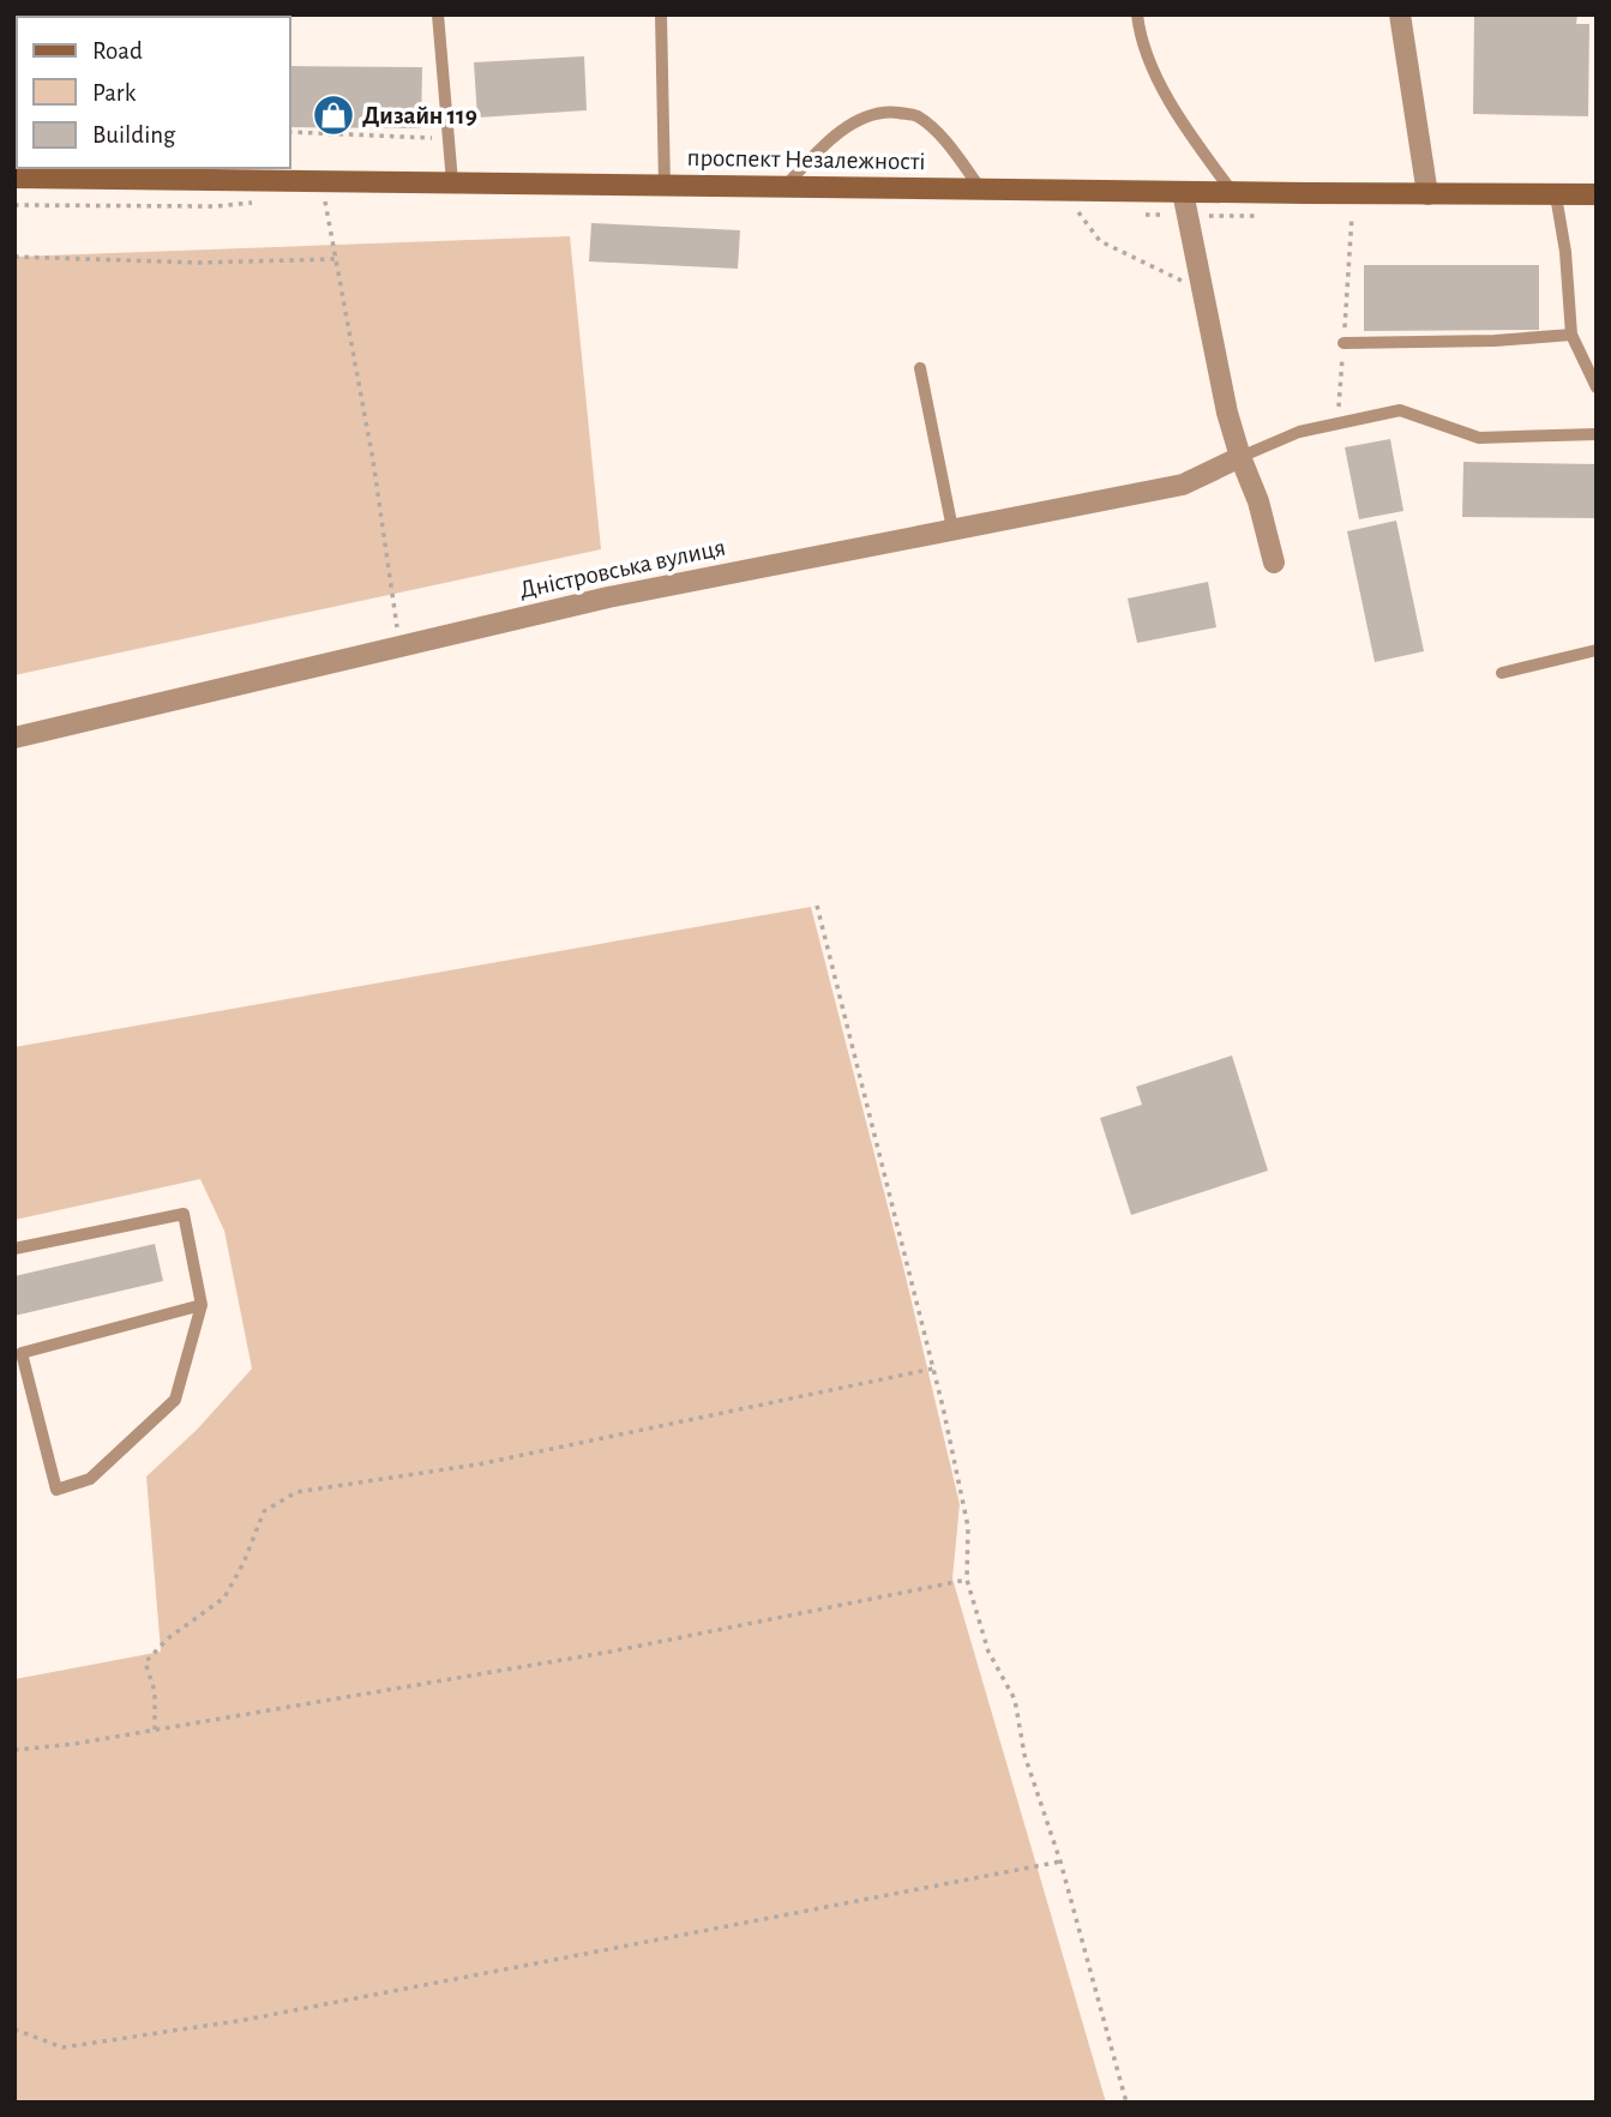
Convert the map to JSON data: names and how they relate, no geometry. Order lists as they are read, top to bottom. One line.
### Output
{"streets":{"main road":["проспект Незалежності"],"street":["Дністровська вулиця"]},"places":{"shop":["Дизайн 119"]},"legend":["Road","Park","Building"]}
